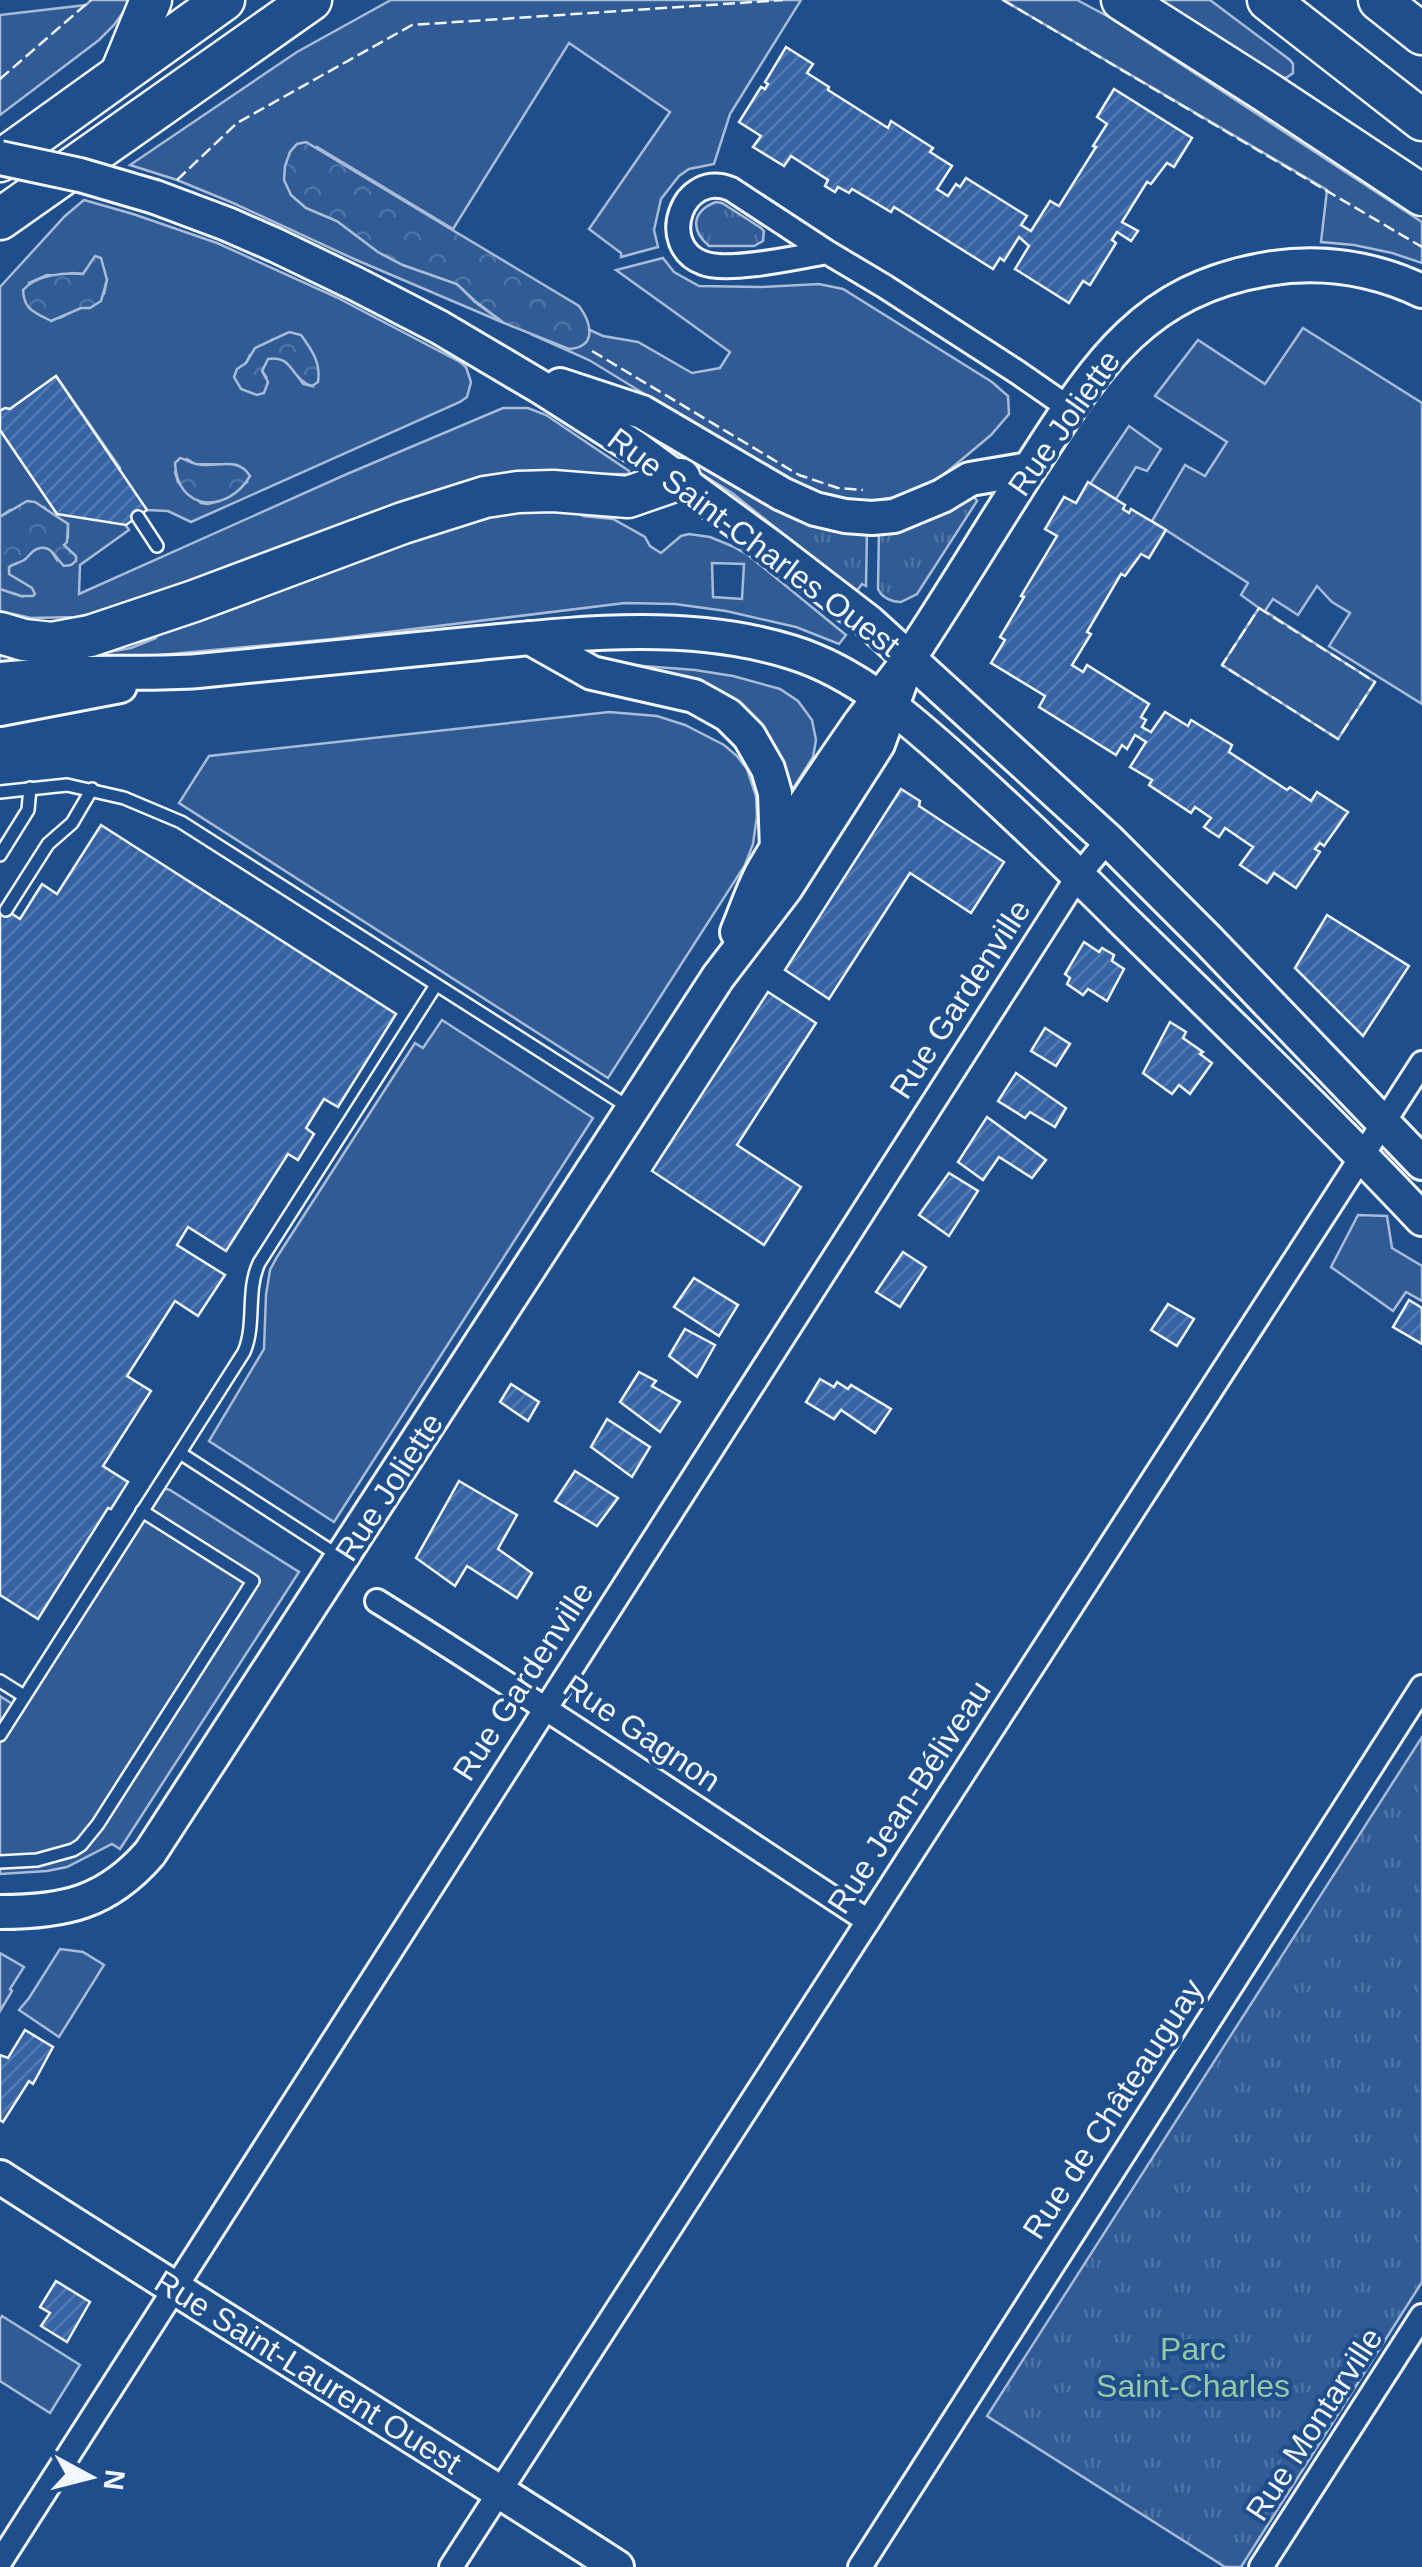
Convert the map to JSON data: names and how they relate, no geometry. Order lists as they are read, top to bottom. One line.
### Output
{"streets":{"street":["Rue Joliette","Rue Saint-Charles Ouest","Rue Gardenville","Rue Gagnon","Rue Jean-Béliveau","Rue de Châteauguay","Rue Saint-Laurent Ouest","Rue Montarville"]},"crossings":[["Rue Joliette","Rue Saint-Charles Ouest"],["Rue Saint-Charles Ouest","Rue Gardenville"],["Rue Saint-Charles Ouest","Rue Jean-Béliveau"],["Rue Gardenville","Rue Gagnon"],["Rue Gardenville","Rue Saint-Laurent Ouest"],["Rue Gagnon","Rue Jean-Béliveau"],["Rue Jean-Béliveau","Rue Saint-Laurent Ouest"]],"parks":["Parc Saint-Charles"],"north":"right"}
